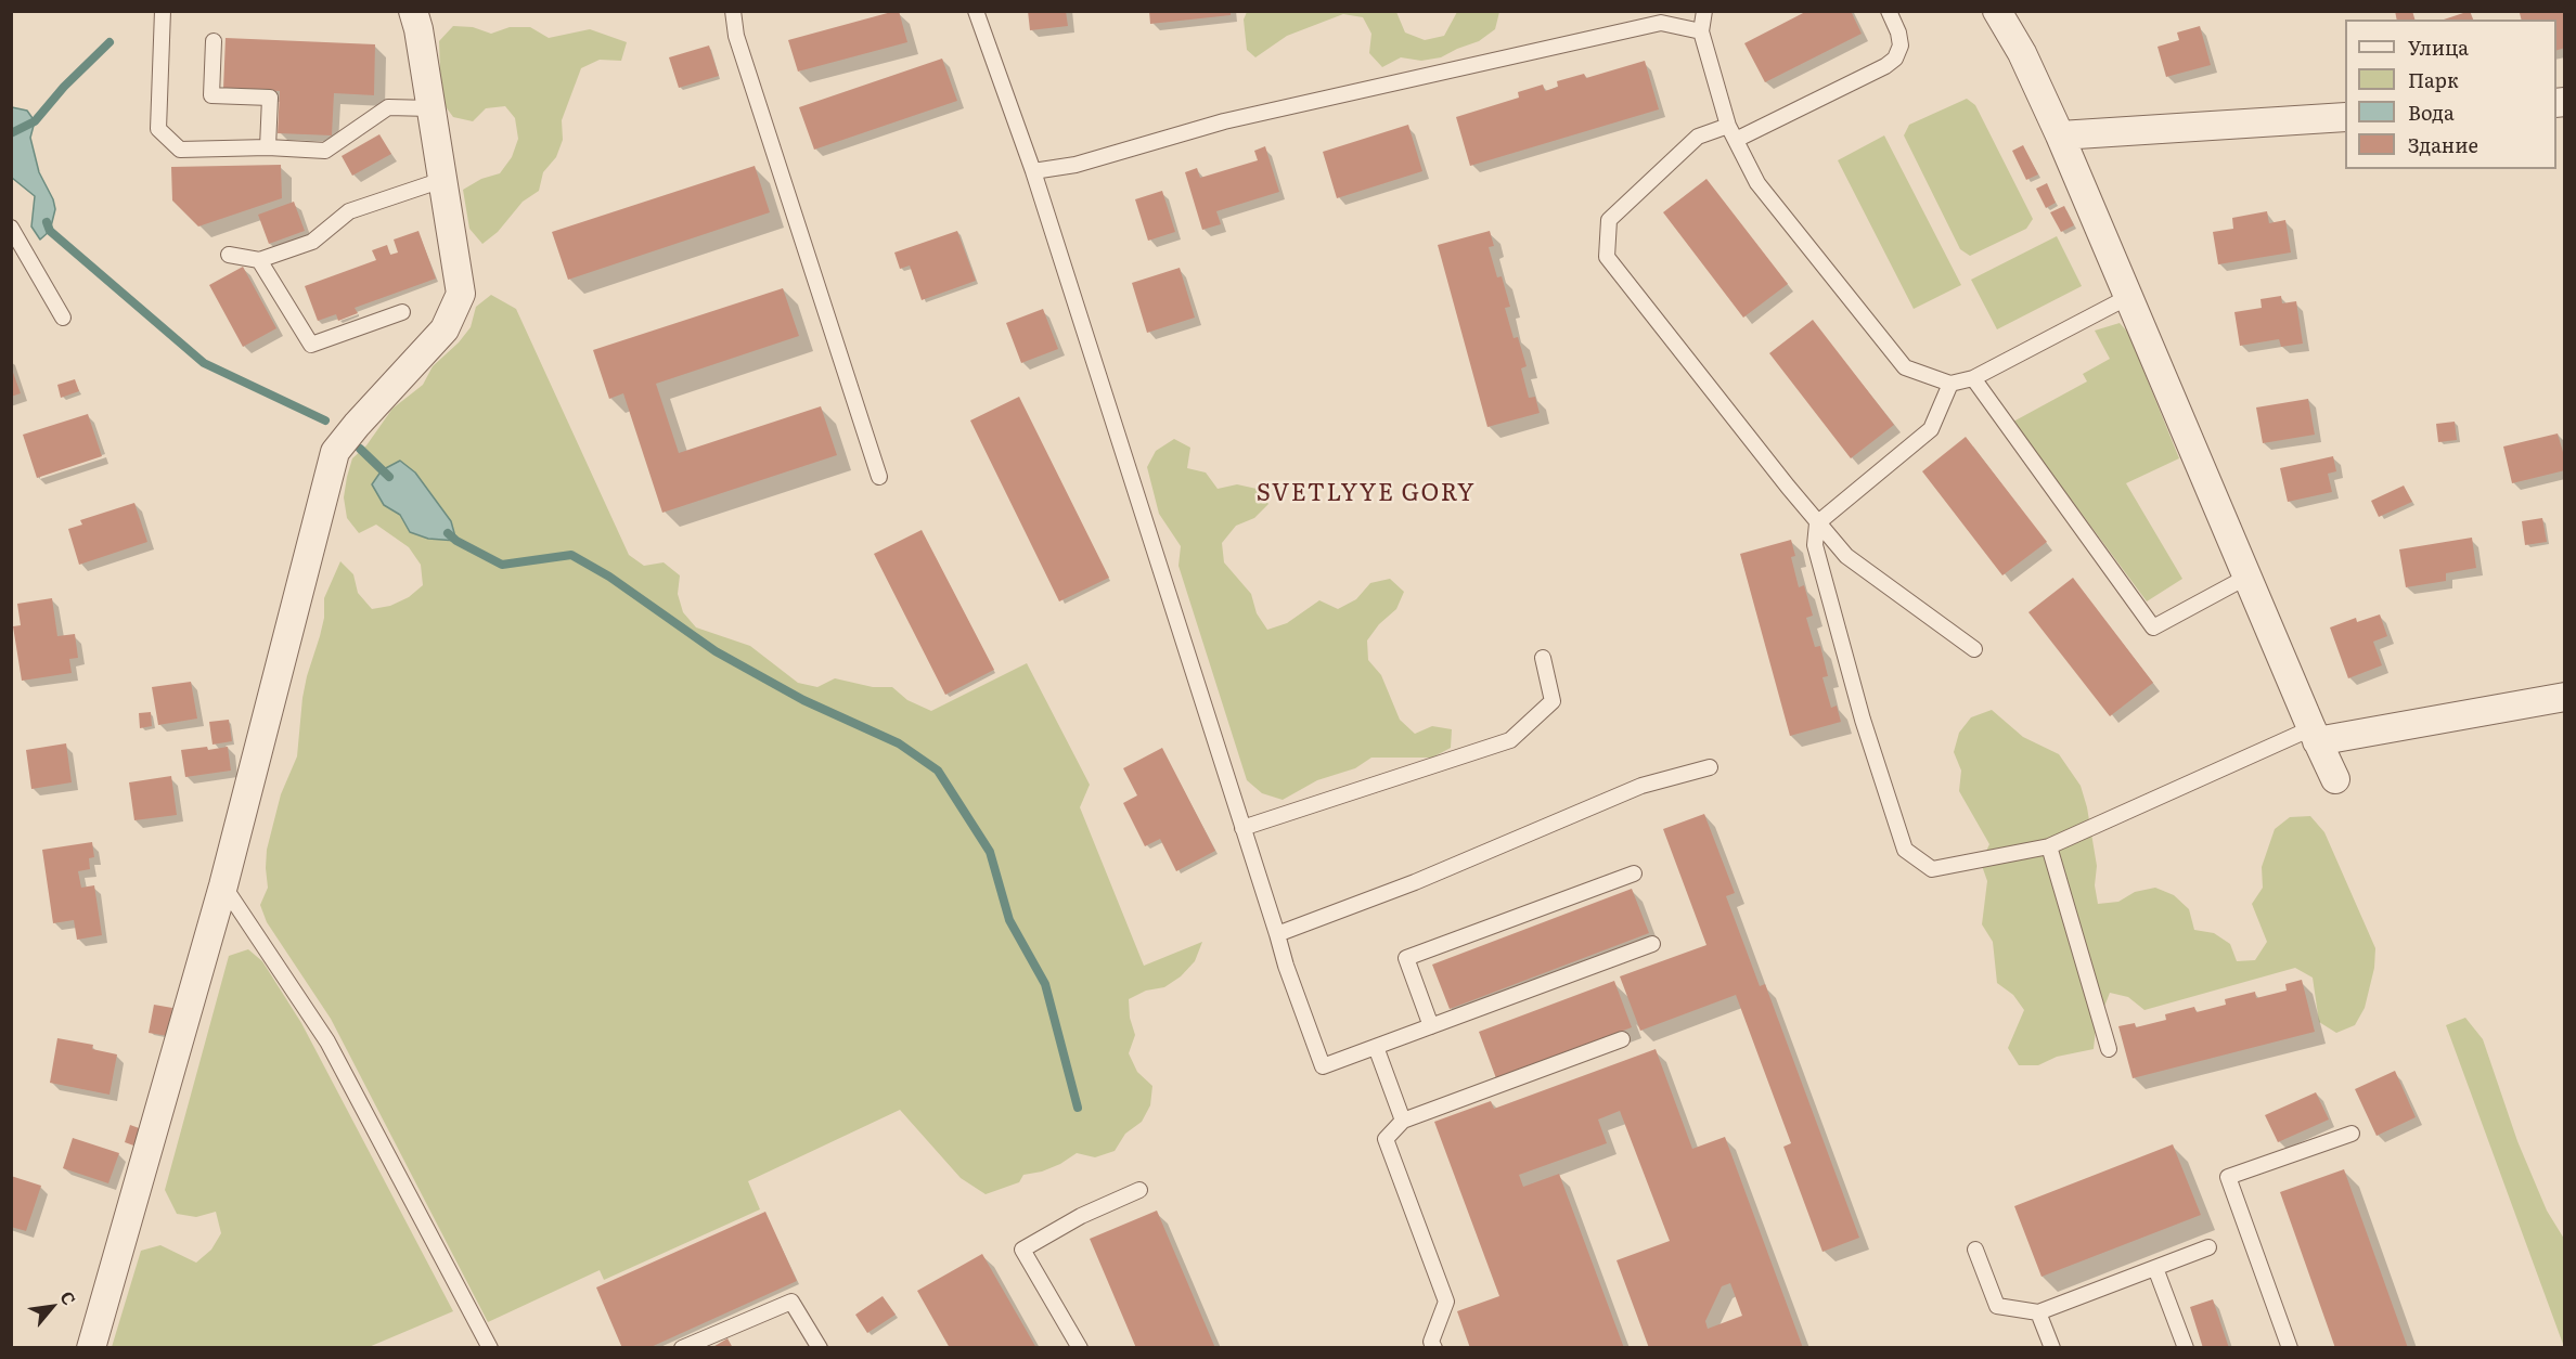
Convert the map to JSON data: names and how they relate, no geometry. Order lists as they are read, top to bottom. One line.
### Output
{"districts":["SVETLYYE GORY"],"legend":["Улица","Парк","Вода","Здание"],"north":"top right"}
